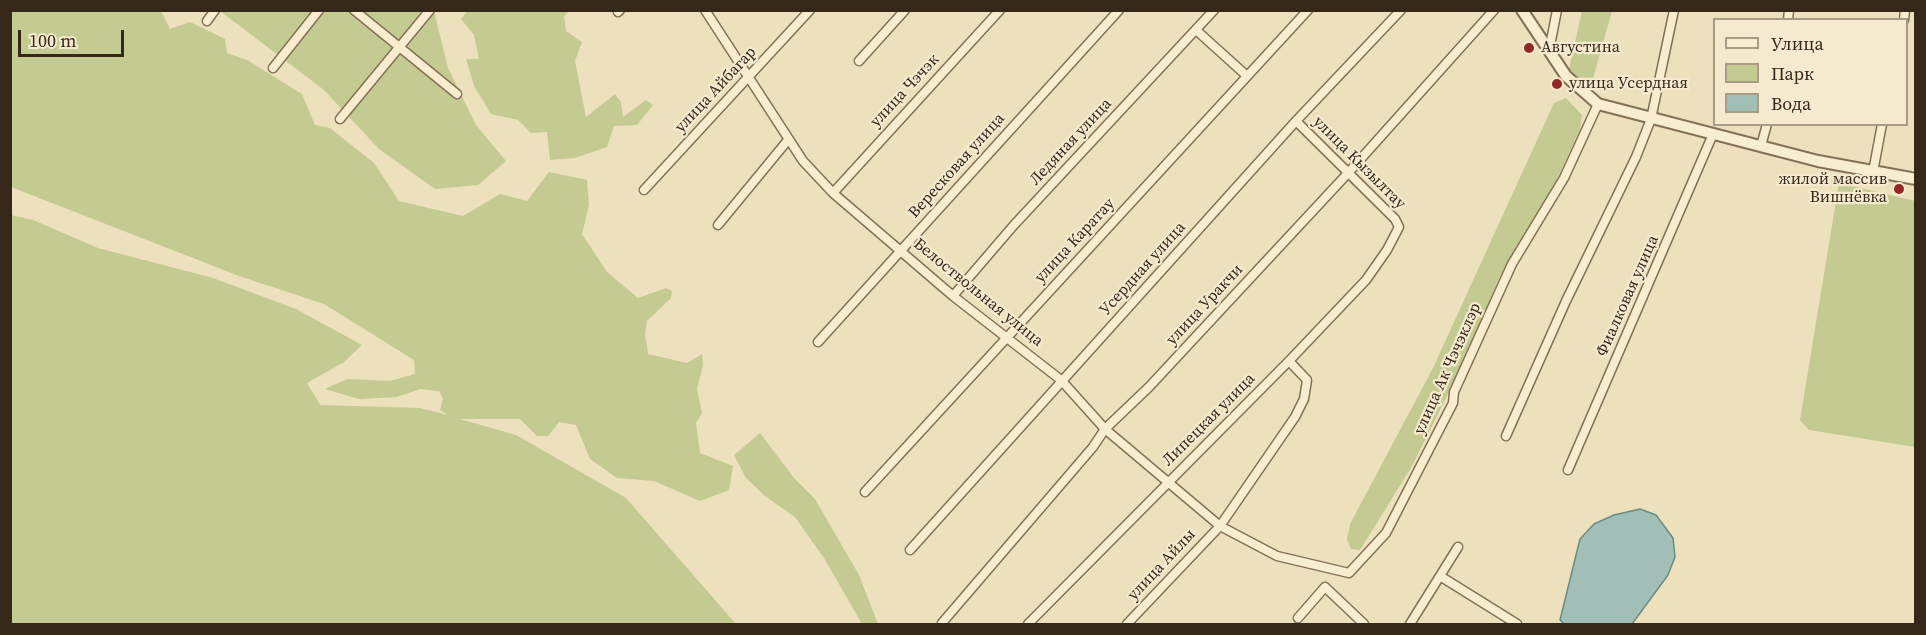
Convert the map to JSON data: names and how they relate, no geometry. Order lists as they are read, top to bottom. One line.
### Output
{"streets":{"street":["улица Айбагар","улица Чэчэк","Ледяная улица","улица Кызылтау","Вересковая улица","улица Каратау","Усердная улица","Белоствольная улица","Фиалковая улица","улица Уракчи","улица Ак Чэчэклэр","Липецкая улица","улица Айлы"]},"crossings":[["улица Айбагар","Белоствольная улица"],["улица Чэчэк","Белоствольная улица"],["Ледяная улица","Белоствольная улица"],["улица Кызылтау","Усердная улица"],["улица Кызылтау","улица Уракчи"],["улица Кызылтау","Липецкая улица"],["Вересковая улица","Белоствольная улица"],["улица Каратау","Белоствольная улица"],["Усердная улица","Белоствольная улица"],["Белоствольная улица","улица Уракчи"],["Белоствольная улица","улица Ак Чэчэклэр"],["Белоствольная улица","Липецкая улица"],["Белоствольная улица","улица Айлы"],["Липецкая улица","улица Айлы"]],"places":["Августина","улица Усердная","жилой массив Вишнёвка"],"legend":["Улица","Парк","Вода"],"scale_bar":"100 m"}
